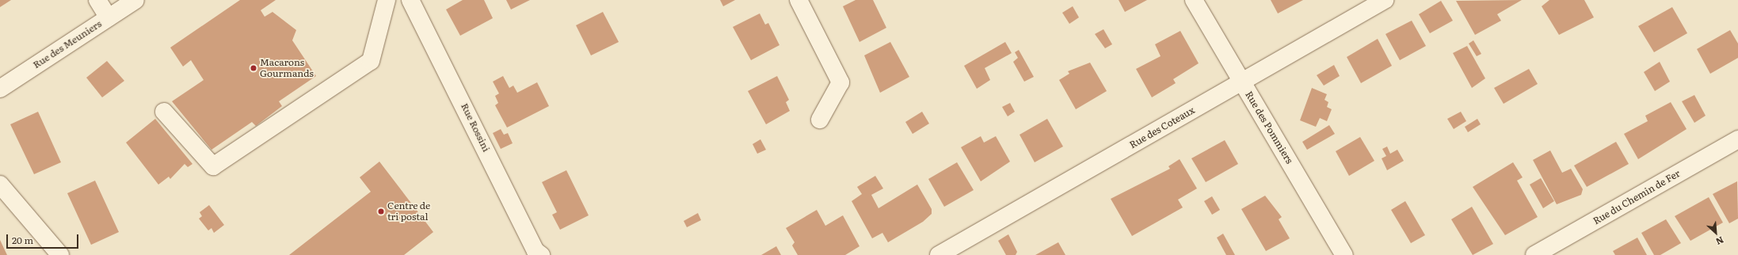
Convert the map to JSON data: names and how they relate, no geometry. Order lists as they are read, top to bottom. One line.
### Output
{"streets":{"street":["Rue des Meuniers","Rue Rossini","Rue des Coteaux","Rue des Pommiers","Rue du Chemin de Fer"]},"crossings":[["Rue des Coteaux","Rue des Pommiers"]],"places":["Macarons Gourmands","Centre de tri postal"],"scale_bar":"20 m","north":"bottom right"}
